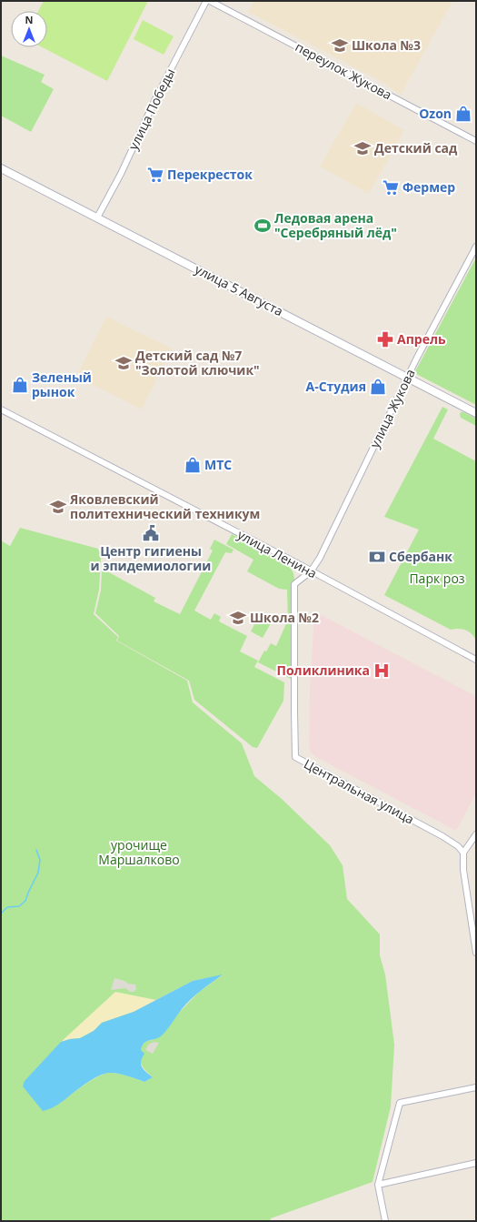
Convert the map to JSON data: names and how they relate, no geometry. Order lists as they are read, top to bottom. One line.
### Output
{"streets":{"street":["переулок Жукова","улица Победы","улица 5 Августа","улица Жукова","улица Ленина","Центральная улица"]},"crossings":[["улица Победы","улица 5 Августа"],["улица 5 Августа","улица Жукова"],["улица Жукова","улица Ленина"],["улица Жукова","Центральная улица"],["улица Ленина","Центральная улица"]],"parks":["Парк роз","урочище Маршалково"],"places":{"school or university":["Школа №3","Детский сад","Детский сад №7 \"Золотой ключик\"","Яковлевский политехнический техникум","Школа №2"],"shop":["Ozon","Зеленый рынок","А-Студия","МТС"],"supermarket":["Перекресток","Фермер"],"sports":["Ледовая арена \"Серебряный лёд\""],"pharmacy":["Апрель"],"public building":["Центр гигиены и эпидемиологии"],"bank":["Сбербанк"],"hospital":["Поликлиника"]},"north":"top"}
